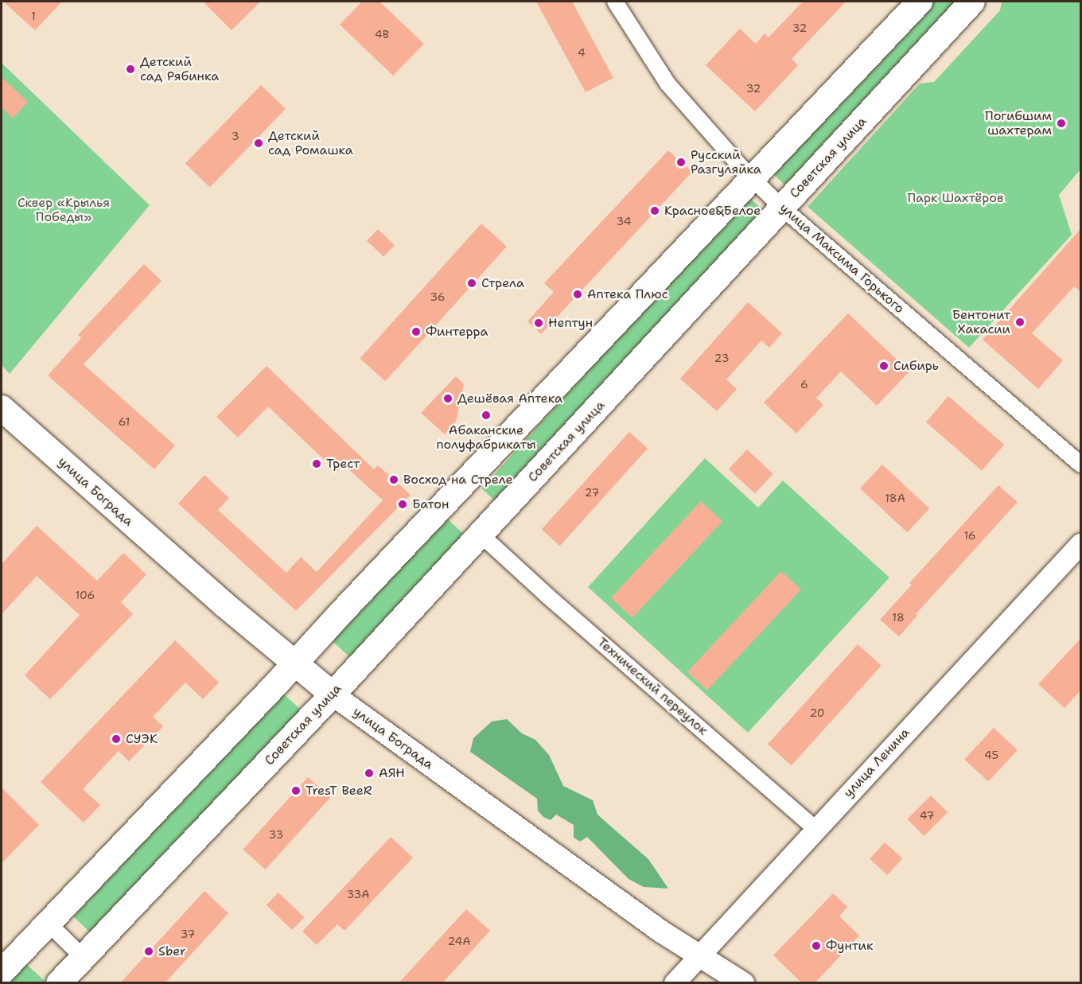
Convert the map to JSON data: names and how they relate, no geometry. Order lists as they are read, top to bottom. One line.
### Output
{"streets":{"main road":["Советская улица","улица Бограда"],"street":["улица Максима Горького","Технический переулок","улица Ленина"]},"crossings":[["Советская улица","улица Максима Горького"],["Советская улица","улица Бограда"],["улица Бограда","улица Ленина"],["Технический переулок","улица Ленина"]],"parks":["Парк Шахтёров","Сквер «Крылья Победы»"],"places":["Детский сад Рябинка","Погибшим шахтерам","Детский сад Ромашка","Русский Разгуляйка","Красное&Белое","Стрела","Аптека Плюс","Бентонит Хакасии","Нептун","Финтерра","Сибирь","Дешёвая Аптека","Абаканские полуфабрикаты","Трест","Восход на Стреле","Батон","СУЭК","АЯН","TresT BeeR","Фунтик","Sber"],"house_numbers":["1","32","4В","4","32","3","34","36","23","6","61","27","18А","16","106","18","20","45","47","33","33А","37","24А"]}
